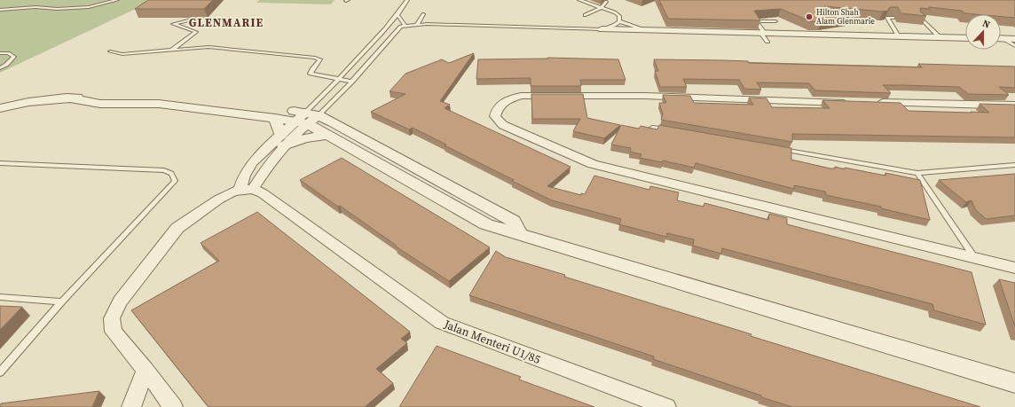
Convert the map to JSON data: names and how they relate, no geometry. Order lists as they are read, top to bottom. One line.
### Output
{"streets":{"street":["Jalan Menteri U1/85"]},"districts":["GLENMARIE"],"places":["Hilton Shah Alam Glenmarie"],"north":"top"}
